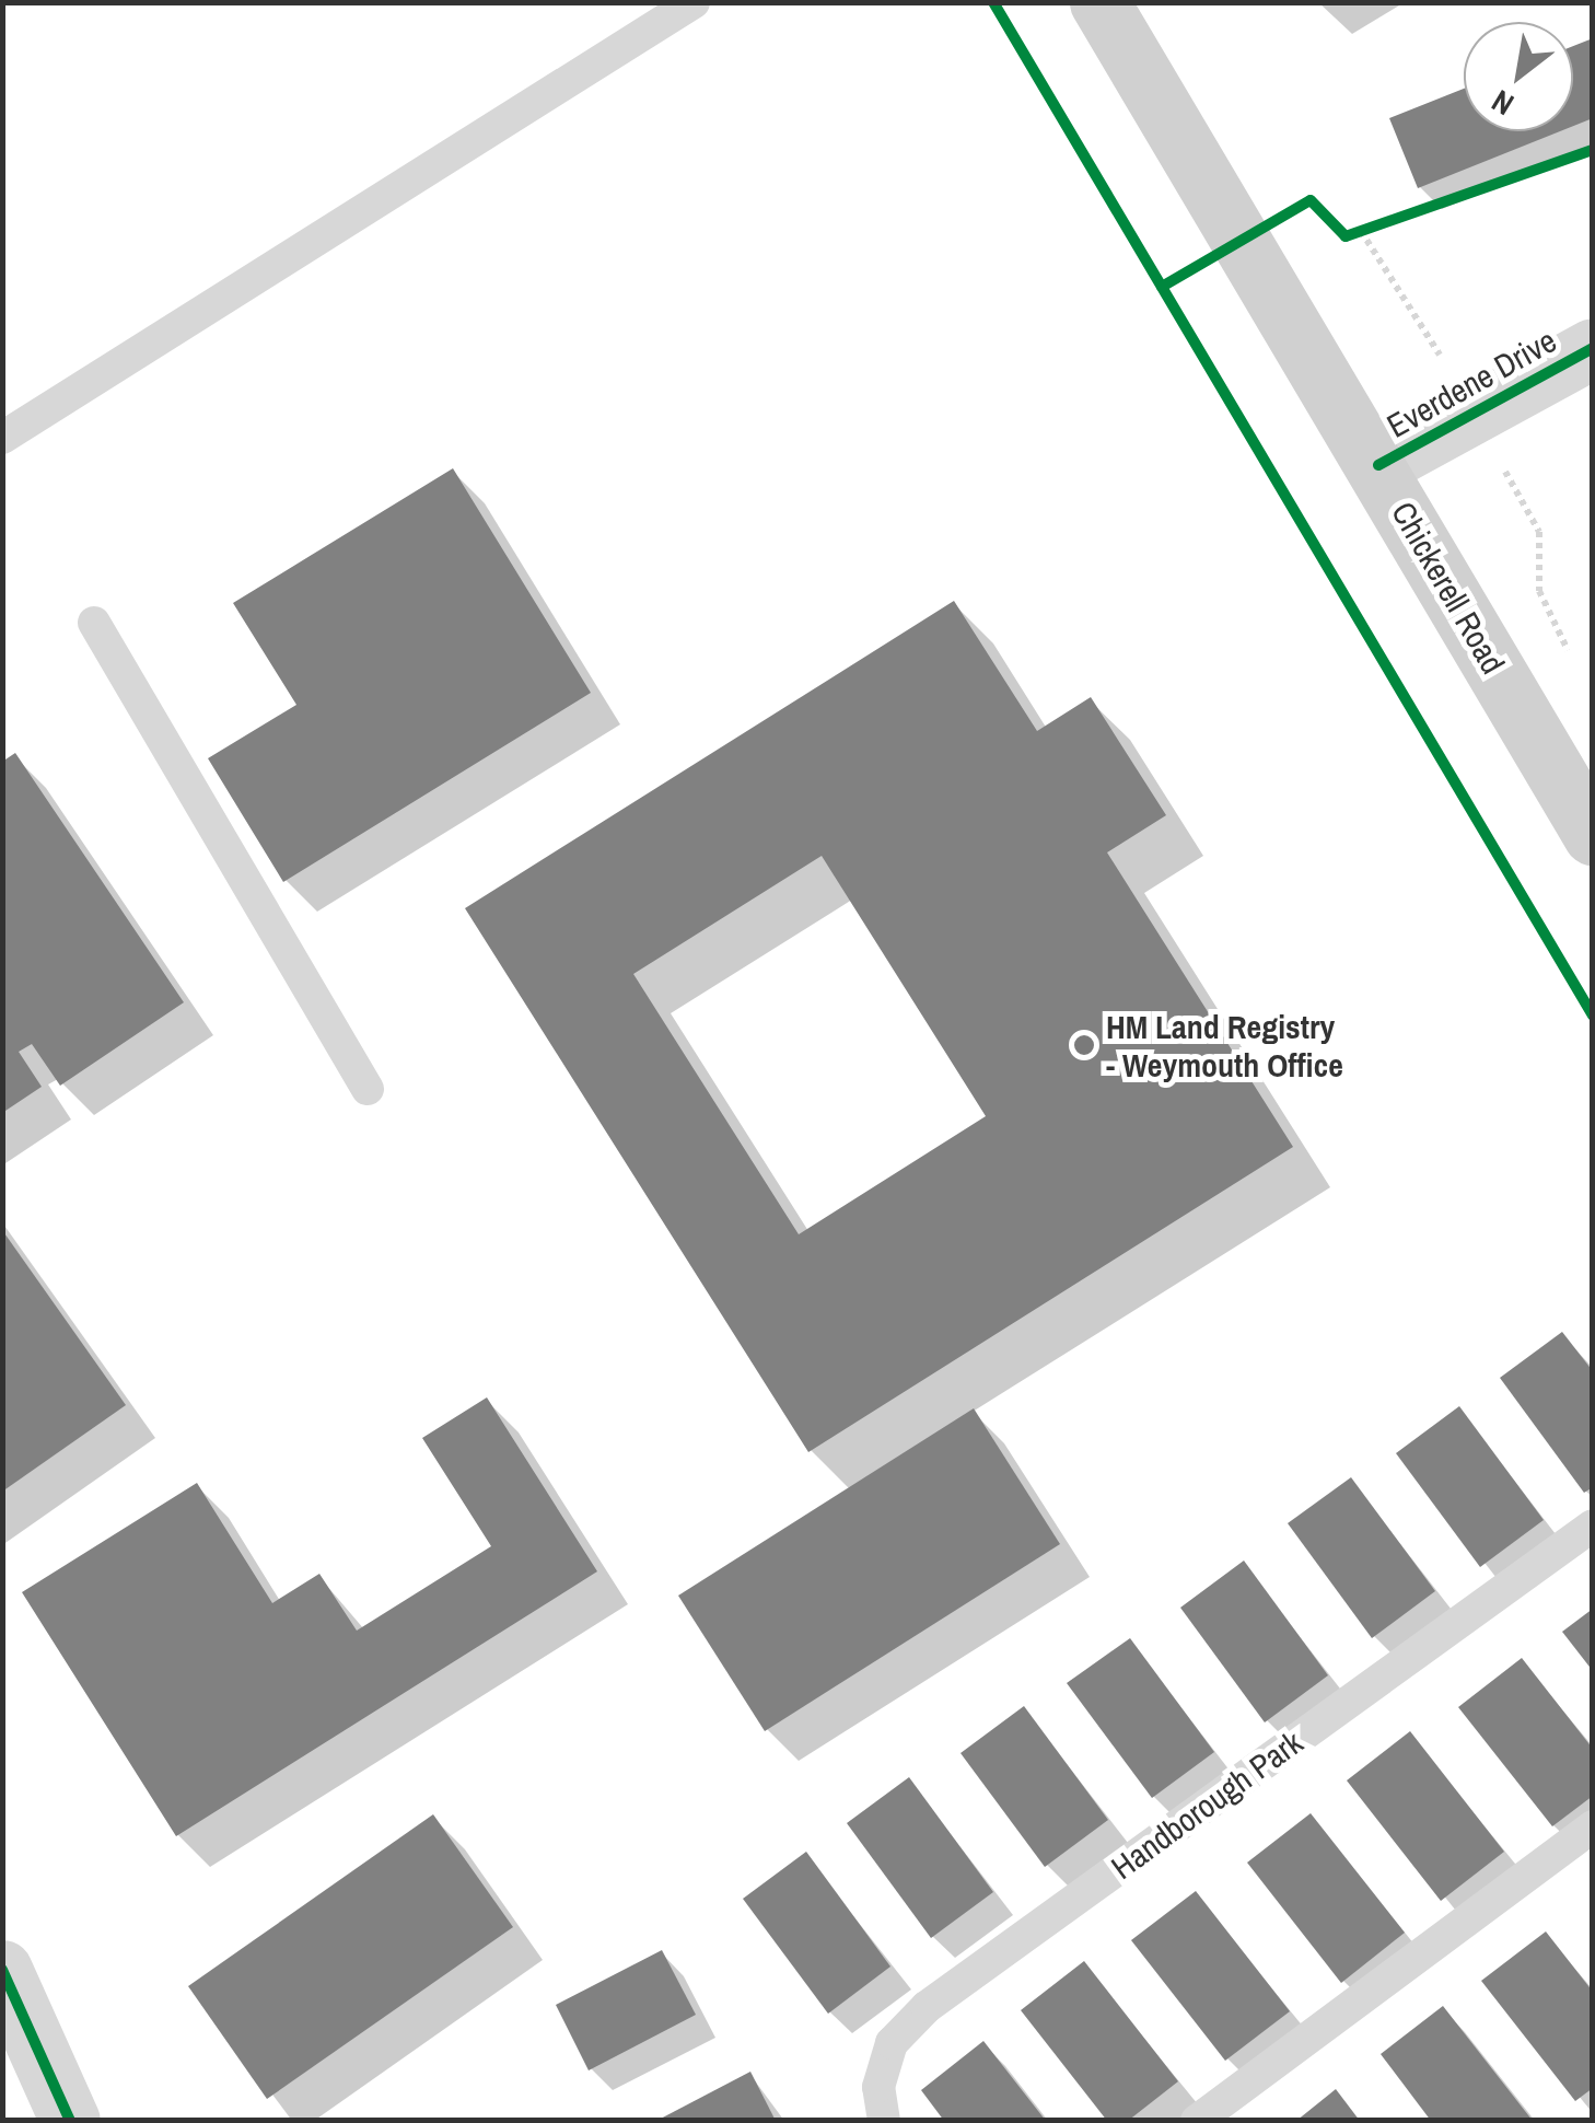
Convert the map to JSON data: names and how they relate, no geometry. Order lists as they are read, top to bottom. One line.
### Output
{"streets":{"main road":["Chickerell Road"],"street":["Everdene Drive"],"lane":["Handborough Park"]},"crossings":[["Everdene Drive","Chickerell Road"]],"places":["HM Land Registry - Weymouth Office"],"north":"bottom left"}
